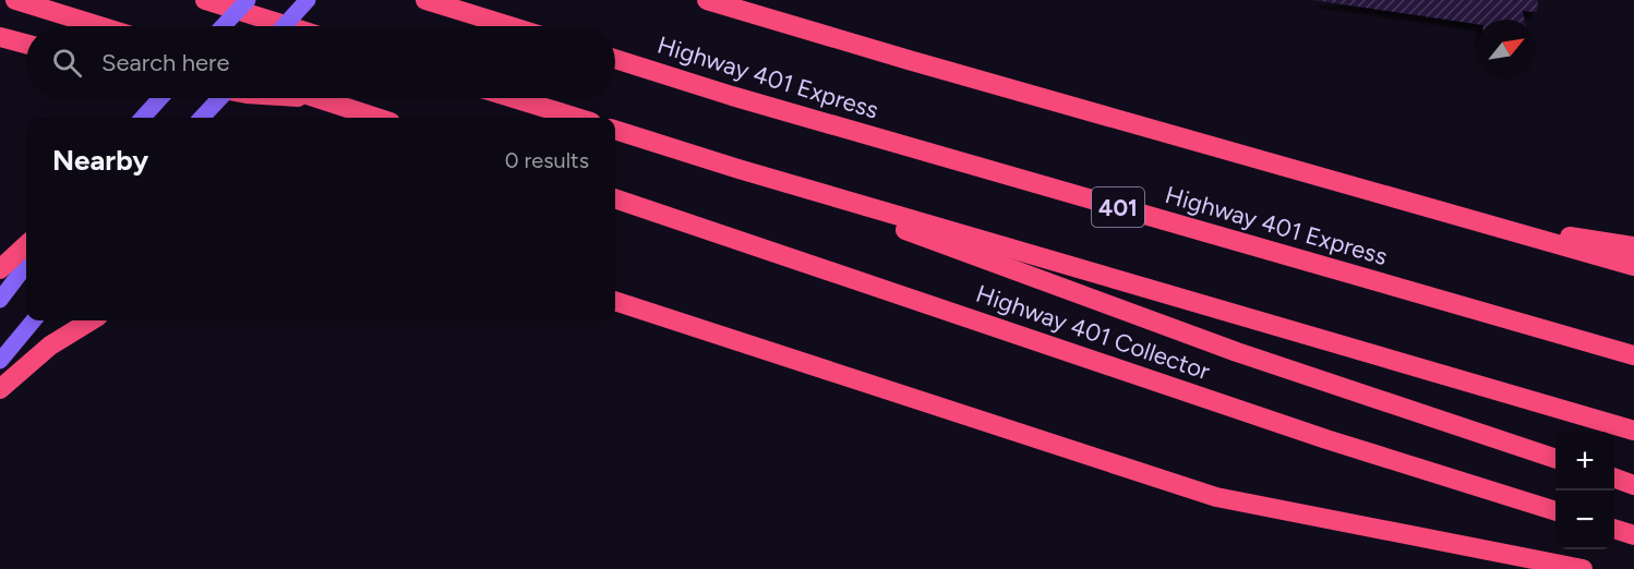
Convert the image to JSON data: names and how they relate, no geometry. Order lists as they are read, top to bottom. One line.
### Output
{"streets":{"highway":["Highway 401 Express","401","Highway 401 Collector"]},"north":"top right","page":{"search":"Search here","heading":["Nearby","0 results"],"map_buttons":["+","−"]}}
